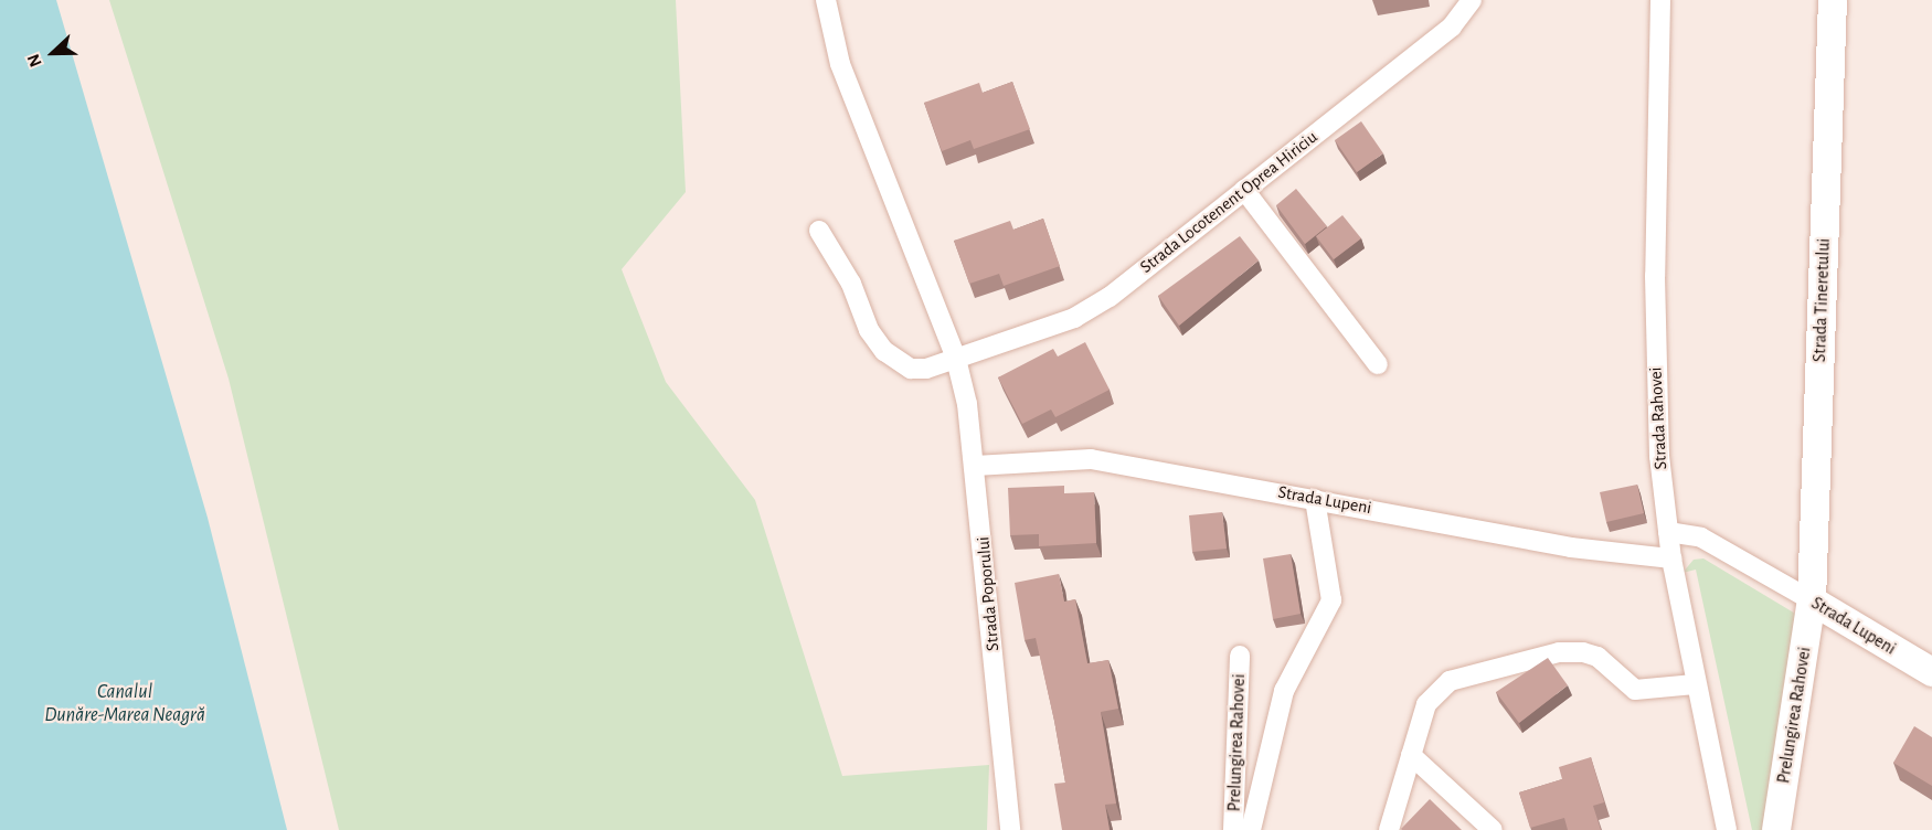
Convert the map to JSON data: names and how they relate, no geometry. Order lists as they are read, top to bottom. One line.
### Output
{"streets":{"main road":["Strada Tineretului","Strada Lupeni","Prelungirea Rahovei"],"street":["Strada Locotenent Oprea Hiriciu","Strada Rahovei","Strada Poporului"]},"crossings":[["Strada Locotenent Oprea Hiriciu","Strada Poporului"],["Strada Tineretului","Strada Lupeni"],["Strada Tineretului","Prelungirea Rahovei"],["Strada Rahovei","Strada Lupeni"],["Strada Lupeni","Strada Poporului"],["Strada Lupeni","Prelungirea Rahovei"]],"water":["Canalul Dunăre-Marea Neagră"],"north":"left"}
